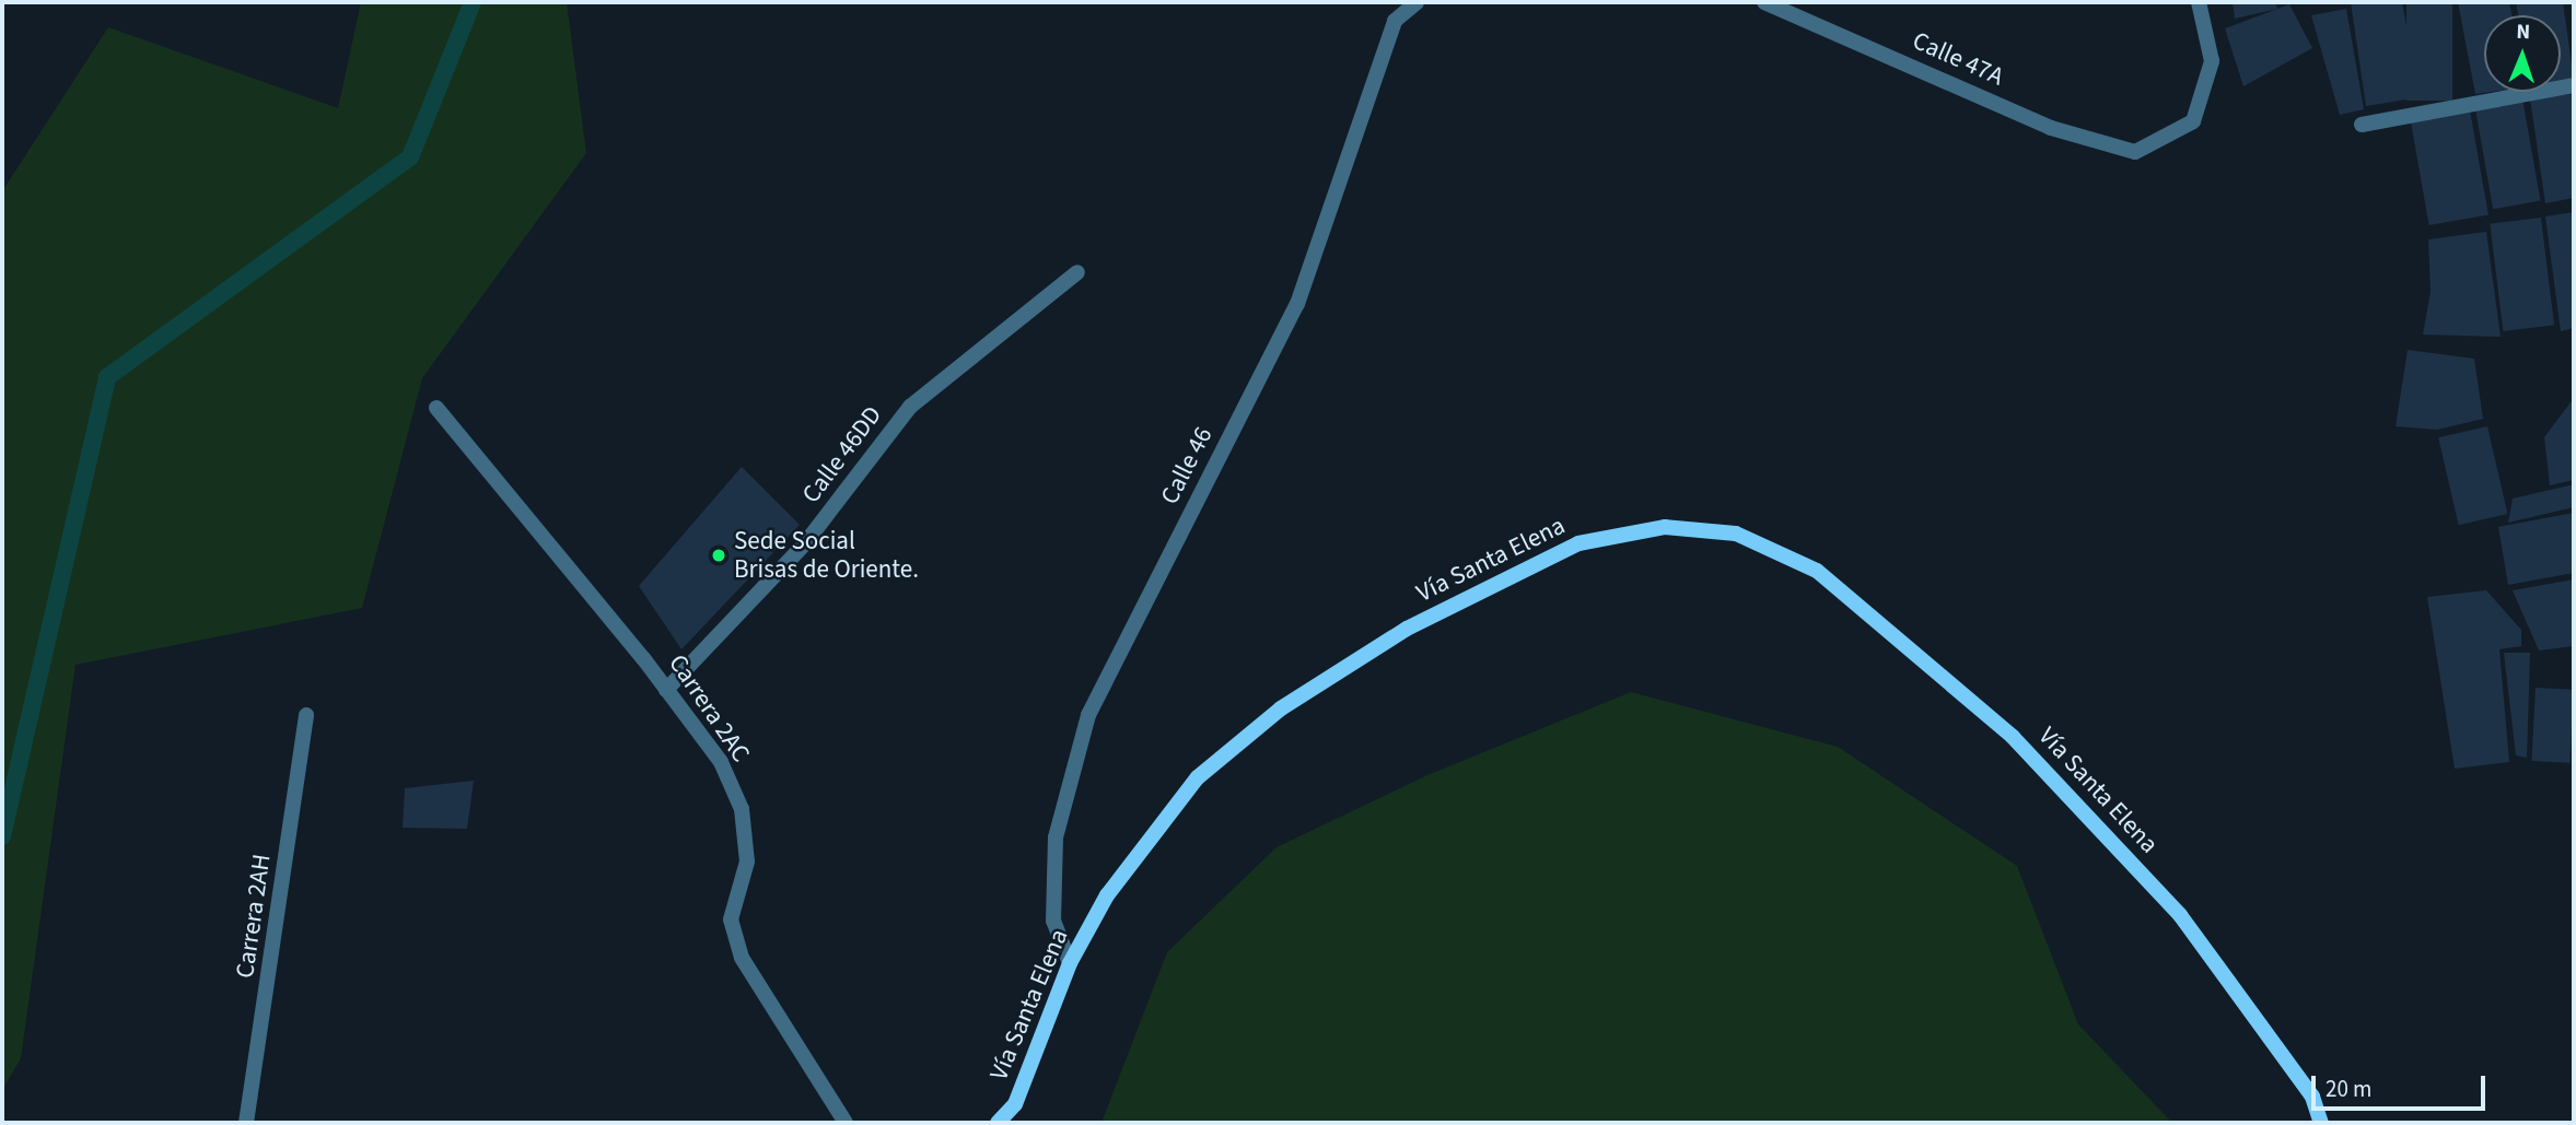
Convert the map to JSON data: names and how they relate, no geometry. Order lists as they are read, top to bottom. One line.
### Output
{"streets":{"main road":["Vía Santa Elena"],"street":["Calle 47A","Calle 46DD","Calle 46","Carrera 2AC","Carrera 2AH"]},"crossings":[["Calle 46DD","Carrera 2AC"],["Calle 46","Vía Santa Elena"]],"places":["Sede Social Brisas de Oriente."],"scale_bar":"20 m","north":"top"}
